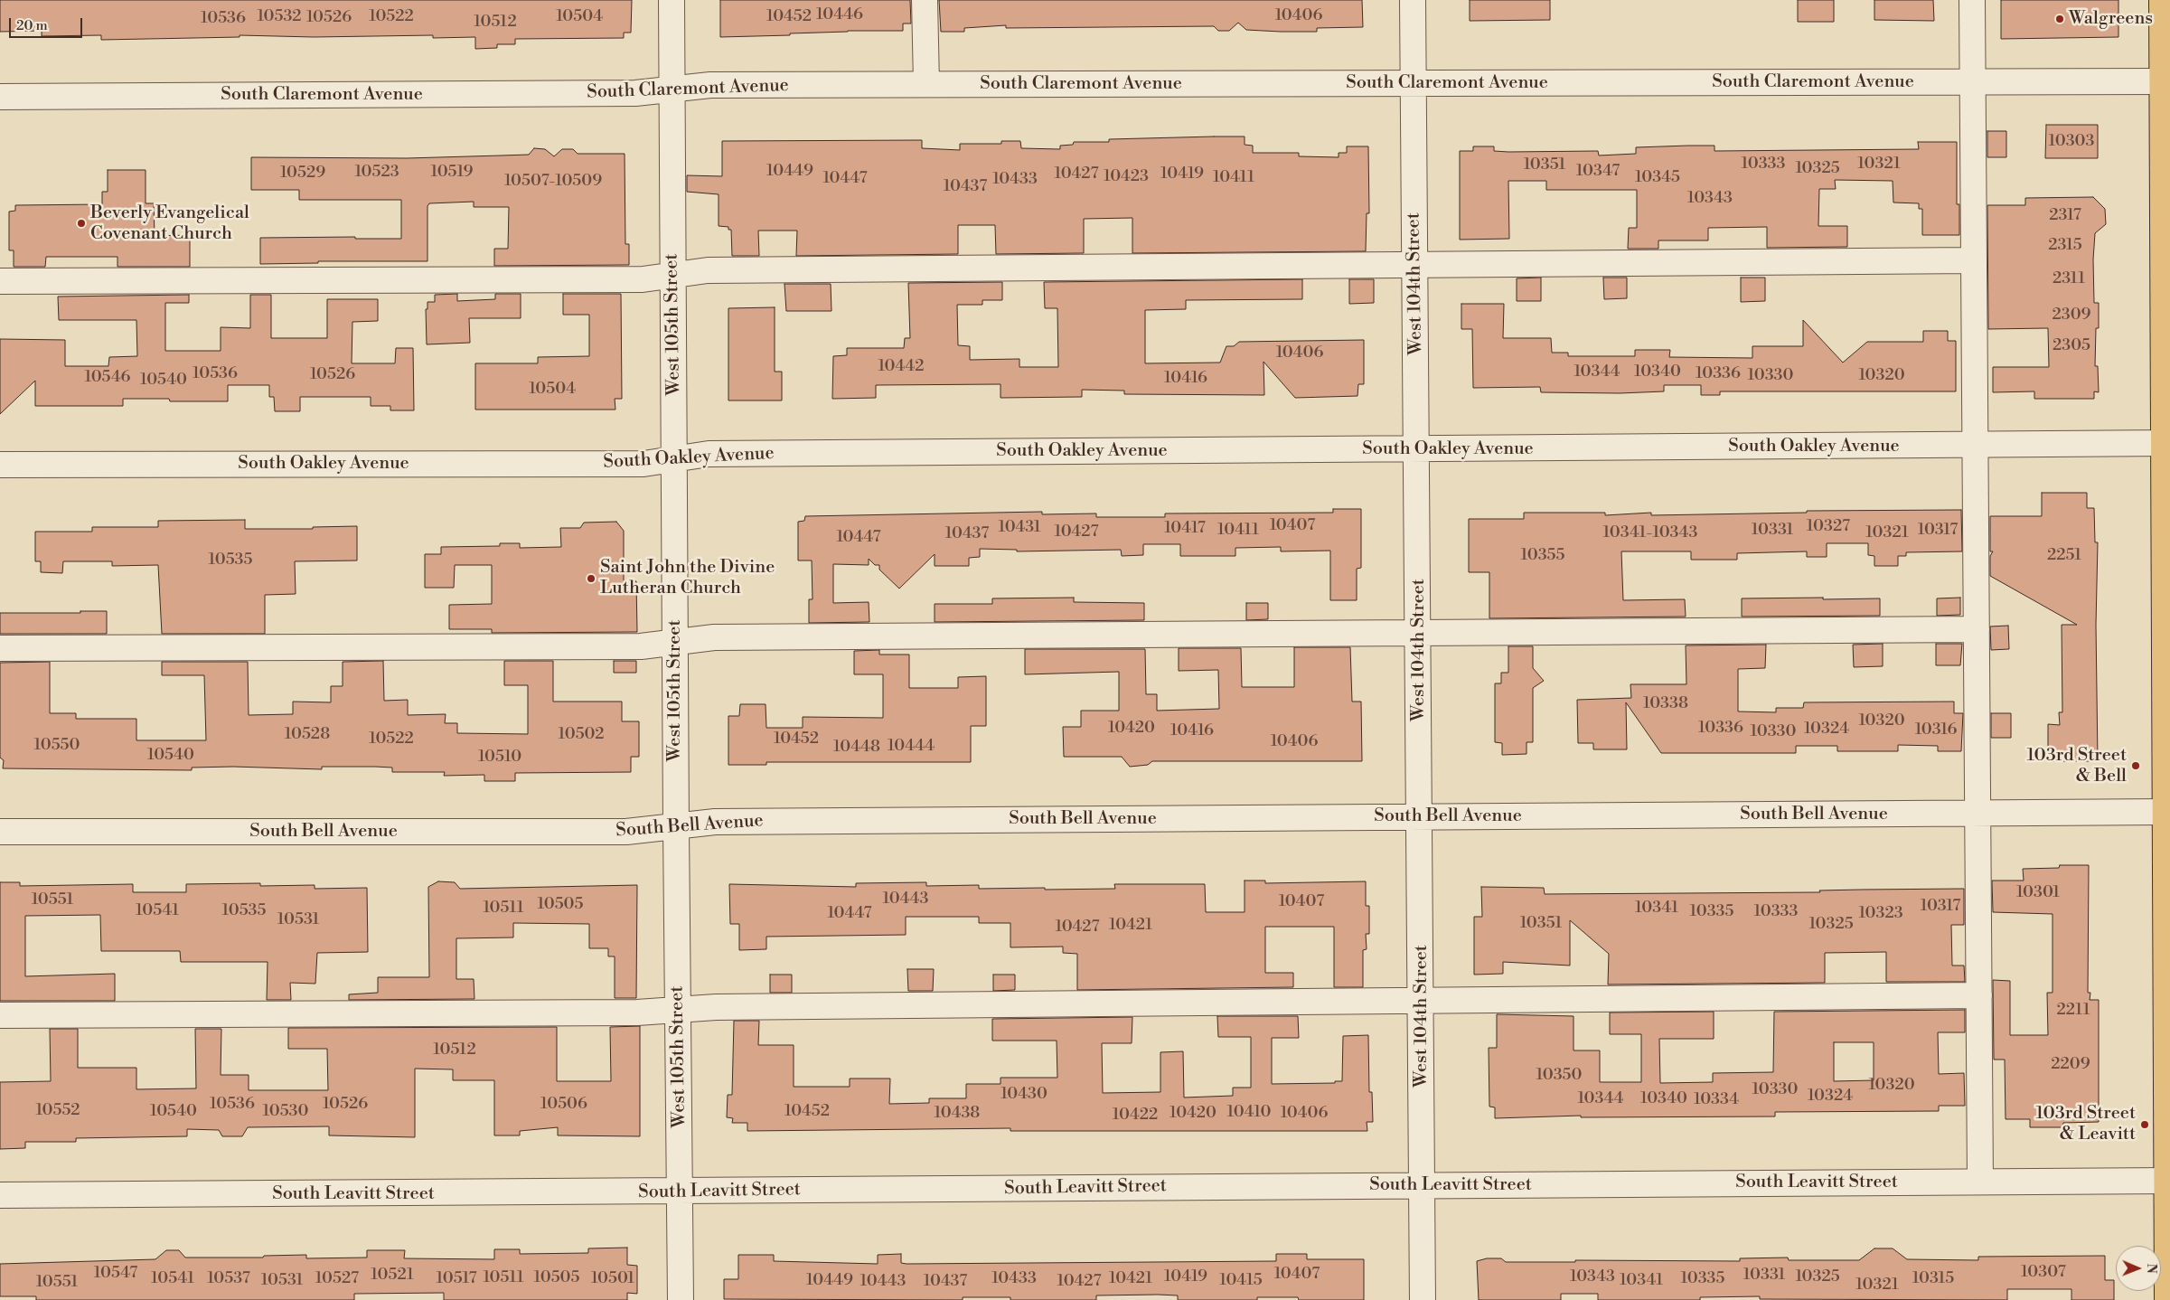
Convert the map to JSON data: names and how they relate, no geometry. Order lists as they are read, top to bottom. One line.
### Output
{"streets":{"street":["South Claremont Avenue","West 104th Street","West 105th Street","South Oakley Avenue","South Bell Avenue","South Leavitt Street"]},"crossings":[["South Claremont Avenue","West 104th Street"],["South Claremont Avenue","West 105th Street"],["West 104th Street","South Oakley Avenue"],["West 104th Street","South Bell Avenue"],["West 104th Street","South Leavitt Street"],["West 105th Street","South Oakley Avenue"],["West 105th Street","South Bell Avenue"],["West 105th Street","South Leavitt Street"]],"places":["Walgreens","Beverly Evangelical Covenant Church","Saint John the Divine Lutheran Church","103rd Street & Bell","103rd Street & Leavitt"],"house_numbers":["10446","10406","10532","10522","10504","10452","10526","10536","10512","10303","10333","10321","10351","10325","10449","10347","10523","10519","10529","10427","10419","10423","10411","10345","10447","10433","10507-10509","10437","10343","2317","2315","2311","2309","2305","10406","10442","10344","10340","10536","10336","10526","10330","10320","10546","10416","10540","10504","10407","10327","10431","10417","10411","10331","10317","10427","10341-10343","10321","10437","10447","10355","2251","10535","10338","10320","10420","10336","10324","10316","10416","10330","10528","10502","10522","10452","10406","10550","10444","10448","10540","10510","10301","10443","10551","10407","10505","10317","10511","10341","10541","10535","10335","10333","10447","10323","10531","10351","10325","10421","10427","2211","10512","2209","10350","10320","10330","10430","10324","10344","10340","10334","10536","10526","10506","10552","10540","10530","10452","10410","10438","10420","10406","10422","10307","10547","10407","10521","10331","10419","10343","10325","10511","10505","10541","10537","10527","10517","10501","10433","10421","10335","10315","10531","10449","10415","10341","10443","10437","10427","10551","10321"],"scale_bar":"20 m","north":"right"}
